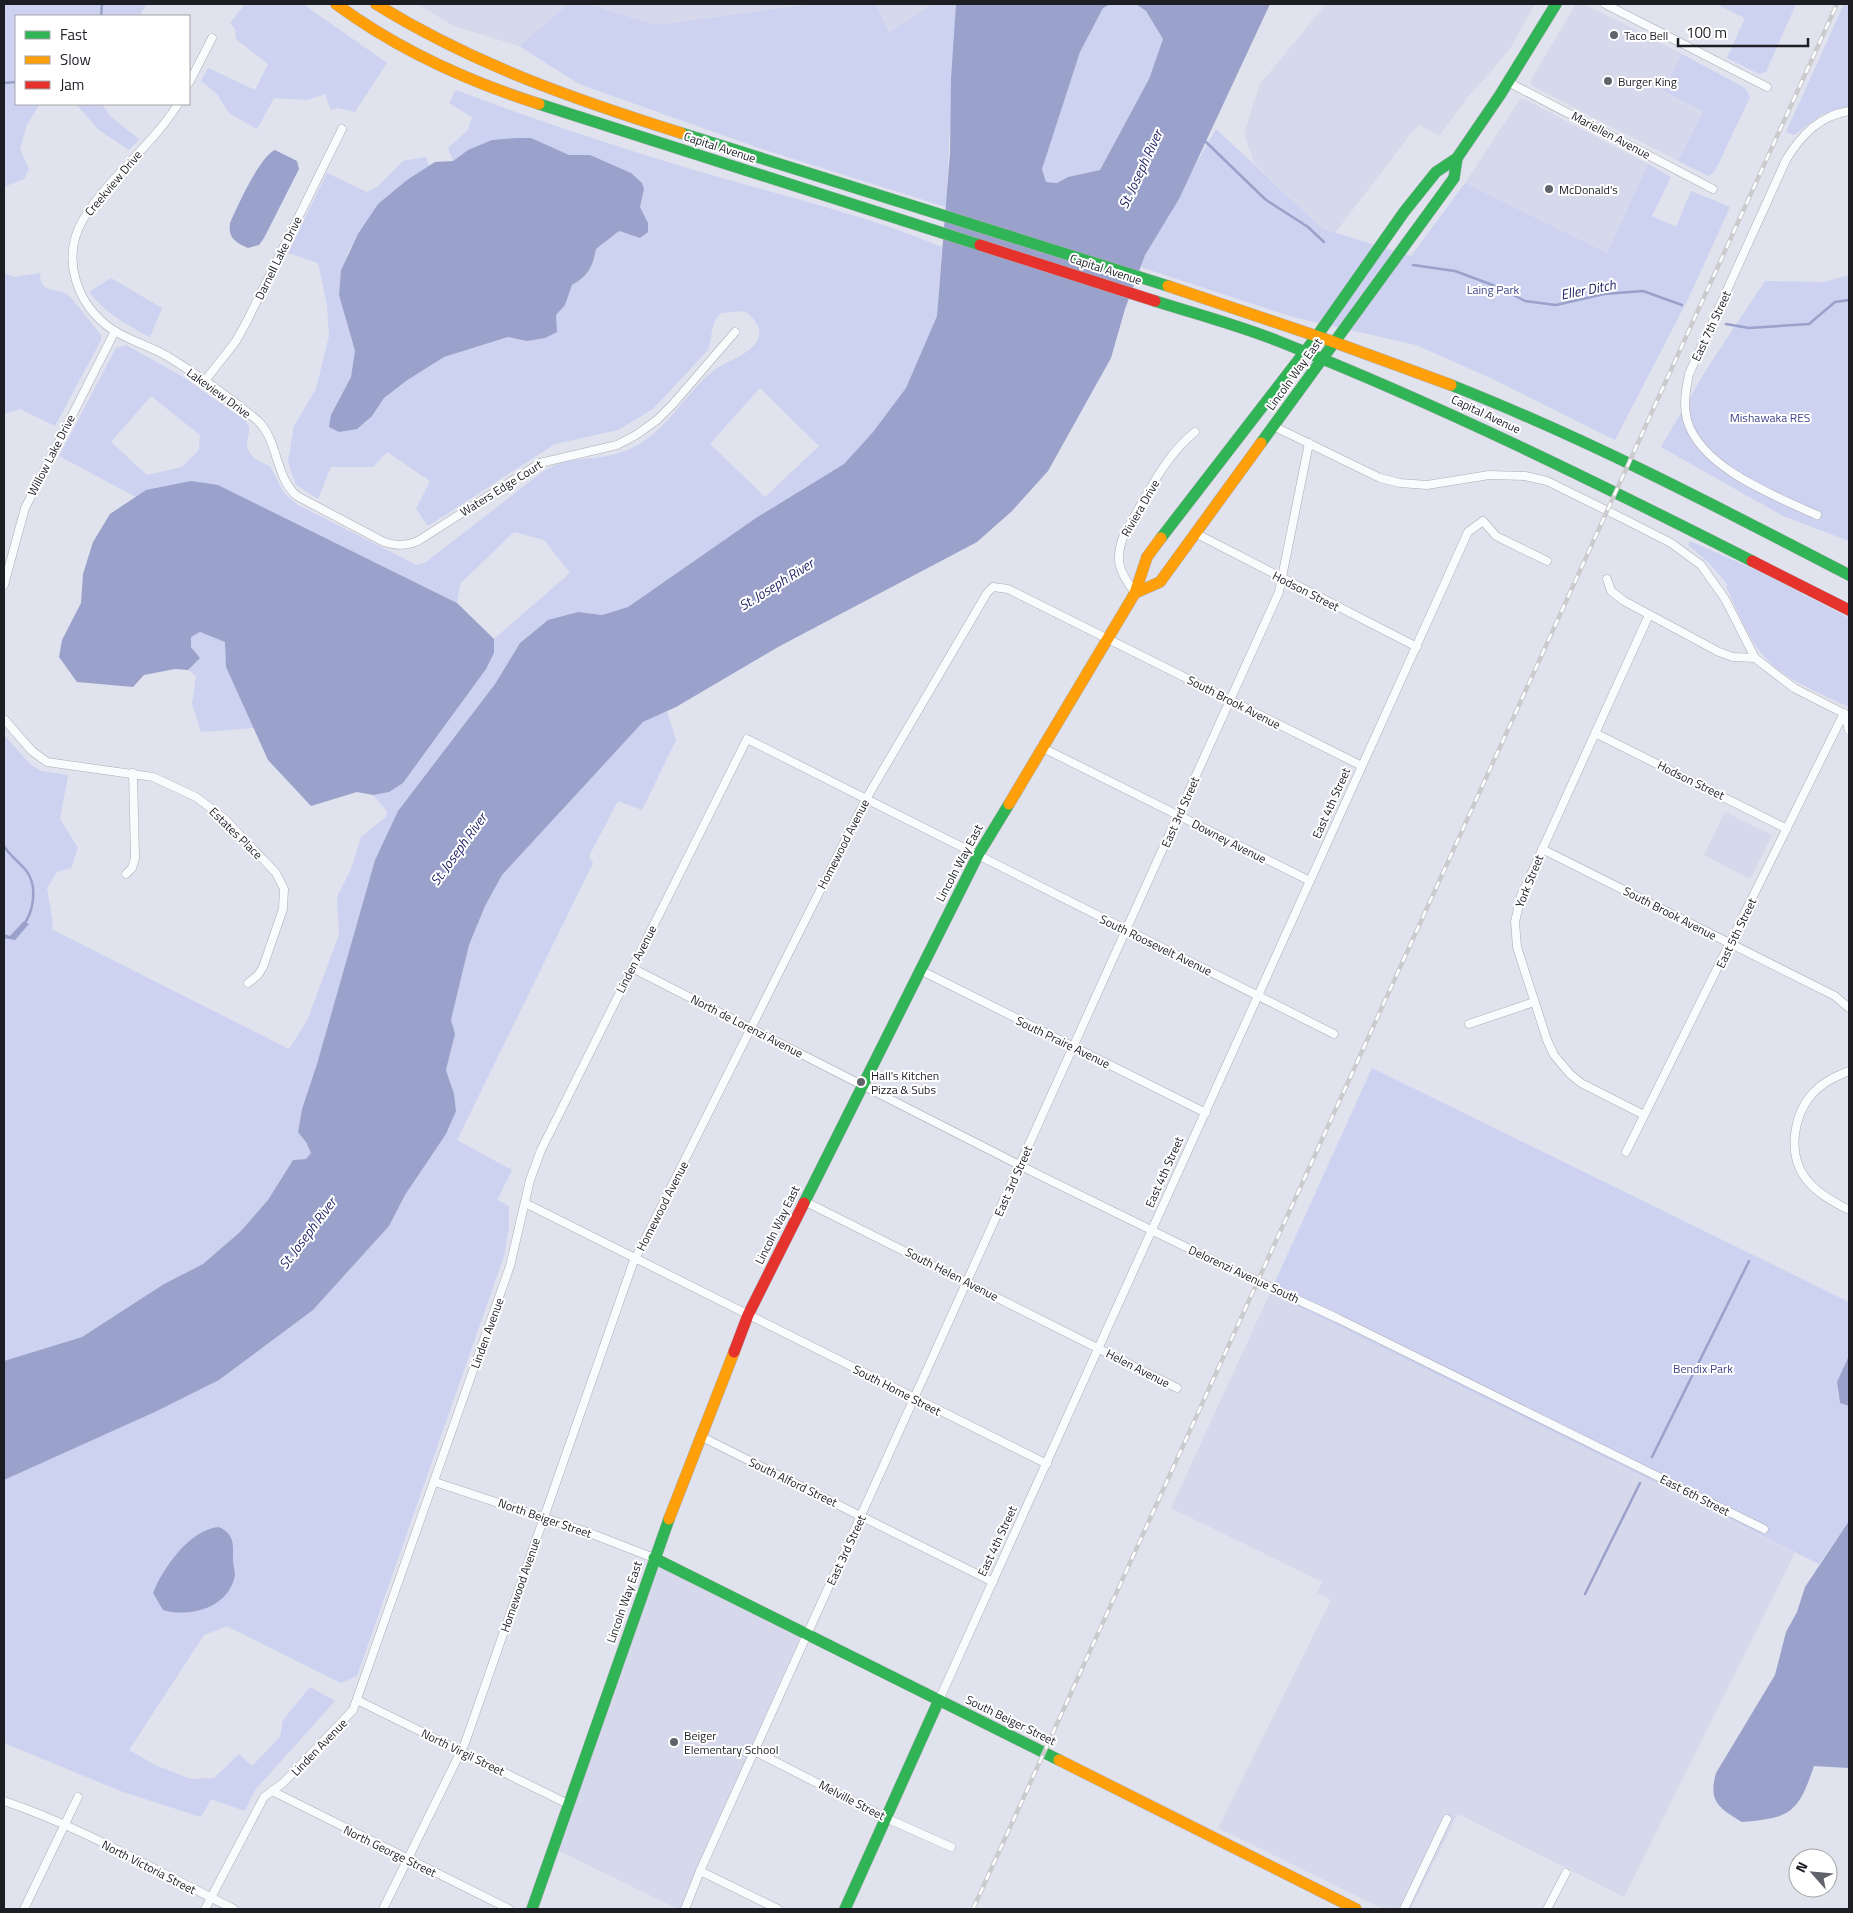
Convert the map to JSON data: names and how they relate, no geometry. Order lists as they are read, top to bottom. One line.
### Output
{"streets":{"main road":["Capital Avenue","Lincoln Way East","East 4th Street","South Beiger Street"],"street":["Mariellen Avenue","Creekview Drive","Darnell Lake Drive","East 7th Street","Lakeview Drive","Willow Lake Drive","Waters Edge Court","Riviera Drive","Hodson Street","South Brook Avenue","East 3rd Street","Estates Place","Downey Avenue","Homewood Avenue","York Street","East 5th Street","South Roosevelt Avenue","Linden Avenue","North de Lorenzi Avenue","South Praire Avenue","South Helen Avenue","Delorenzi Avenue South","Helen Avenue","South Home Street","South Alford Street","East 6th Street","North Beiger Street","North Virgil Street","Melville Street","North George Street","North Victoria Street"]},"crossings":[["Mariellen Avenue","Lincoln Way East"],["Capital Avenue","Lincoln Way East"],["Creekview Drive","Lakeview Drive"],["Darnell Lake Drive","Lakeview Drive"],["Lincoln Way East","Riviera Drive"],["Lincoln Way East","Hodson Street"],["Lincoln Way East","South Brook Avenue"],["Lincoln Way East","Downey Avenue"],["Lincoln Way East","South Roosevelt Avenue"],["Lincoln Way East","North de Lorenzi Avenue"],["Lincoln Way East","South Praire Avenue"],["Lincoln Way East","South Helen Avenue"],["Lincoln Way East","Delorenzi Avenue South"],["Lincoln Way East","South Home Street"],["Lincoln Way East","South Alford Street"],["Lincoln Way East","North Beiger Street"],["Lincoln Way East","South Beiger Street"],["Lincoln Way East","North Virgil Street"],["Lakeview Drive","Willow Lake Drive"],["Lakeview Drive","Waters Edge Court"],["Hodson Street","East 4th Street"],["Hodson Street","East 3rd Street"],["Hodson Street","York Street"],["Hodson Street","East 5th Street"],["South Brook Avenue","East 4th Street"],["South Brook Avenue","East 3rd Street"],["South Brook Avenue","Homewood Avenue"],["South Brook Avenue","York Street"],["South Brook Avenue","East 5th Street"],["East 4th Street","Downey Avenue"],["East 4th Street","South Roosevelt Avenue"],["East 4th Street","South Praire Avenue"],["East 4th Street","South Helen Avenue"],["East 4th Street","Delorenzi Avenue South"],["East 4th Street","Helen Avenue"],["East 4th Street","South Home Street"],["East 4th Street","South Alford Street"],["East 4th Street","South Beiger Street"],["East 4th Street","Melville Street"],["East 3rd Street","Downey Avenue"],["East 3rd Street","South Roosevelt Avenue"],["East 3rd Street","South Praire Avenue"],["East 3rd Street","South Helen Avenue"],["East 3rd Street","Delorenzi Avenue South"],["East 3rd Street","South Home Street"],["East 3rd Street","South Alford Street"],["East 3rd Street","South Beiger Street"],["East 3rd Street","Melville Street"],["Homewood Avenue","South Roosevelt Avenue"],["Homewood Avenue","North de Lorenzi Avenue"],["Homewood Avenue","South Home Street"],["Homewood Avenue","North Beiger Street"],["Homewood Avenue","North Virgil Street"],["Homewood Avenue","North George Street"],["York Street","East 5th Street"],["South Roosevelt Avenue","Linden Avenue"],["Linden Avenue","North de Lorenzi Avenue"],["Linden Avenue","South Home Street"],["Linden Avenue","North Beiger Street"],["Linden Avenue","North Virgil Street"],["Linden Avenue","North George Street"],["Linden Avenue","North Victoria Street"],["North de Lorenzi Avenue","Delorenzi Avenue South"],["South Helen Avenue","Helen Avenue"],["Delorenzi Avenue South","East 6th Street"],["North Beiger Street","South Beiger Street"]],"water":["St. Joseph River","Eller Ditch"],"parks":["Laing Park","Mishawaka RES","Bendix Park"],"places":["Taco Bell","Burger King","McDonald's","Hall's Kitchen Pizza & Subs","Beiger Elementary School"],"legend":["Fast","Slow","Jam"],"scale_bar":"100 m","north":"top left"}
